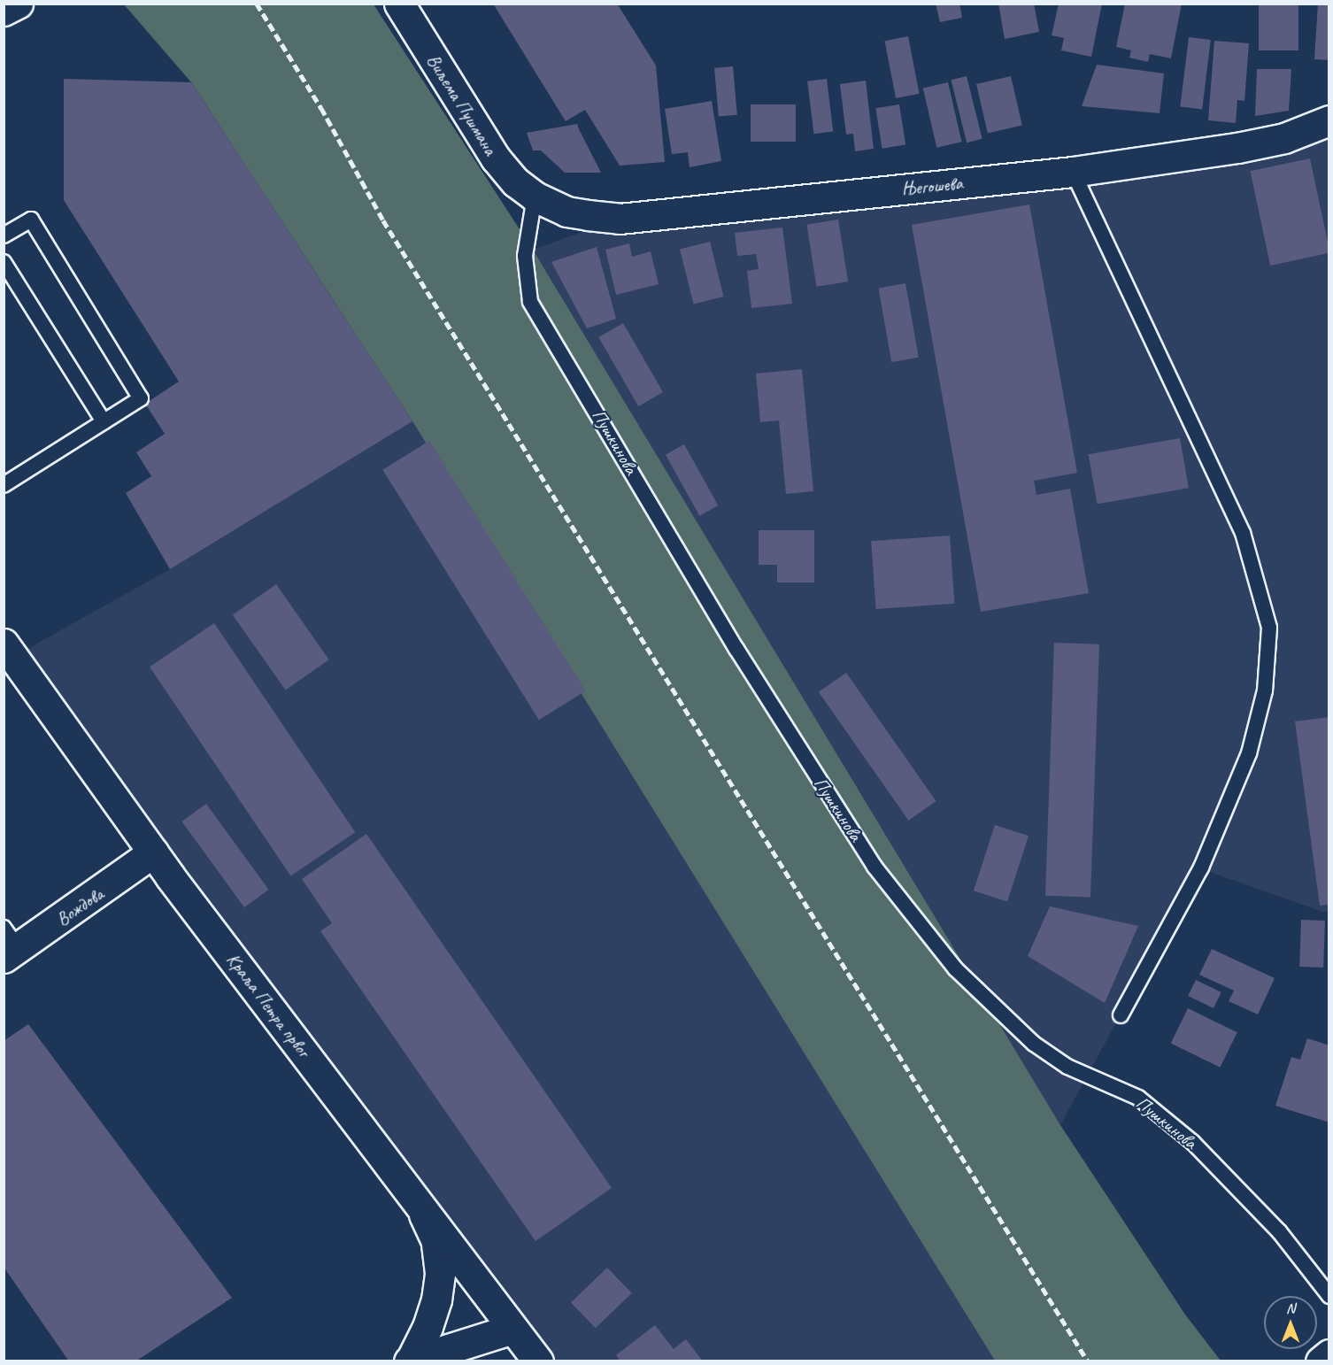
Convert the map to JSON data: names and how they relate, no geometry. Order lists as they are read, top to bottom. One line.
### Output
{"streets":{"street":["Виљема Пушмана","Његошева","Вождова","Краља Петра првог"],"lane":["Пушкинова"]},"crossings":[["Виљема Пушмана","Његошева"],["Виљема Пушмана","Пушкинова"],["Његошева","Пушкинова"],["Вождова","Краља Петра првог"]],"north":"top"}
